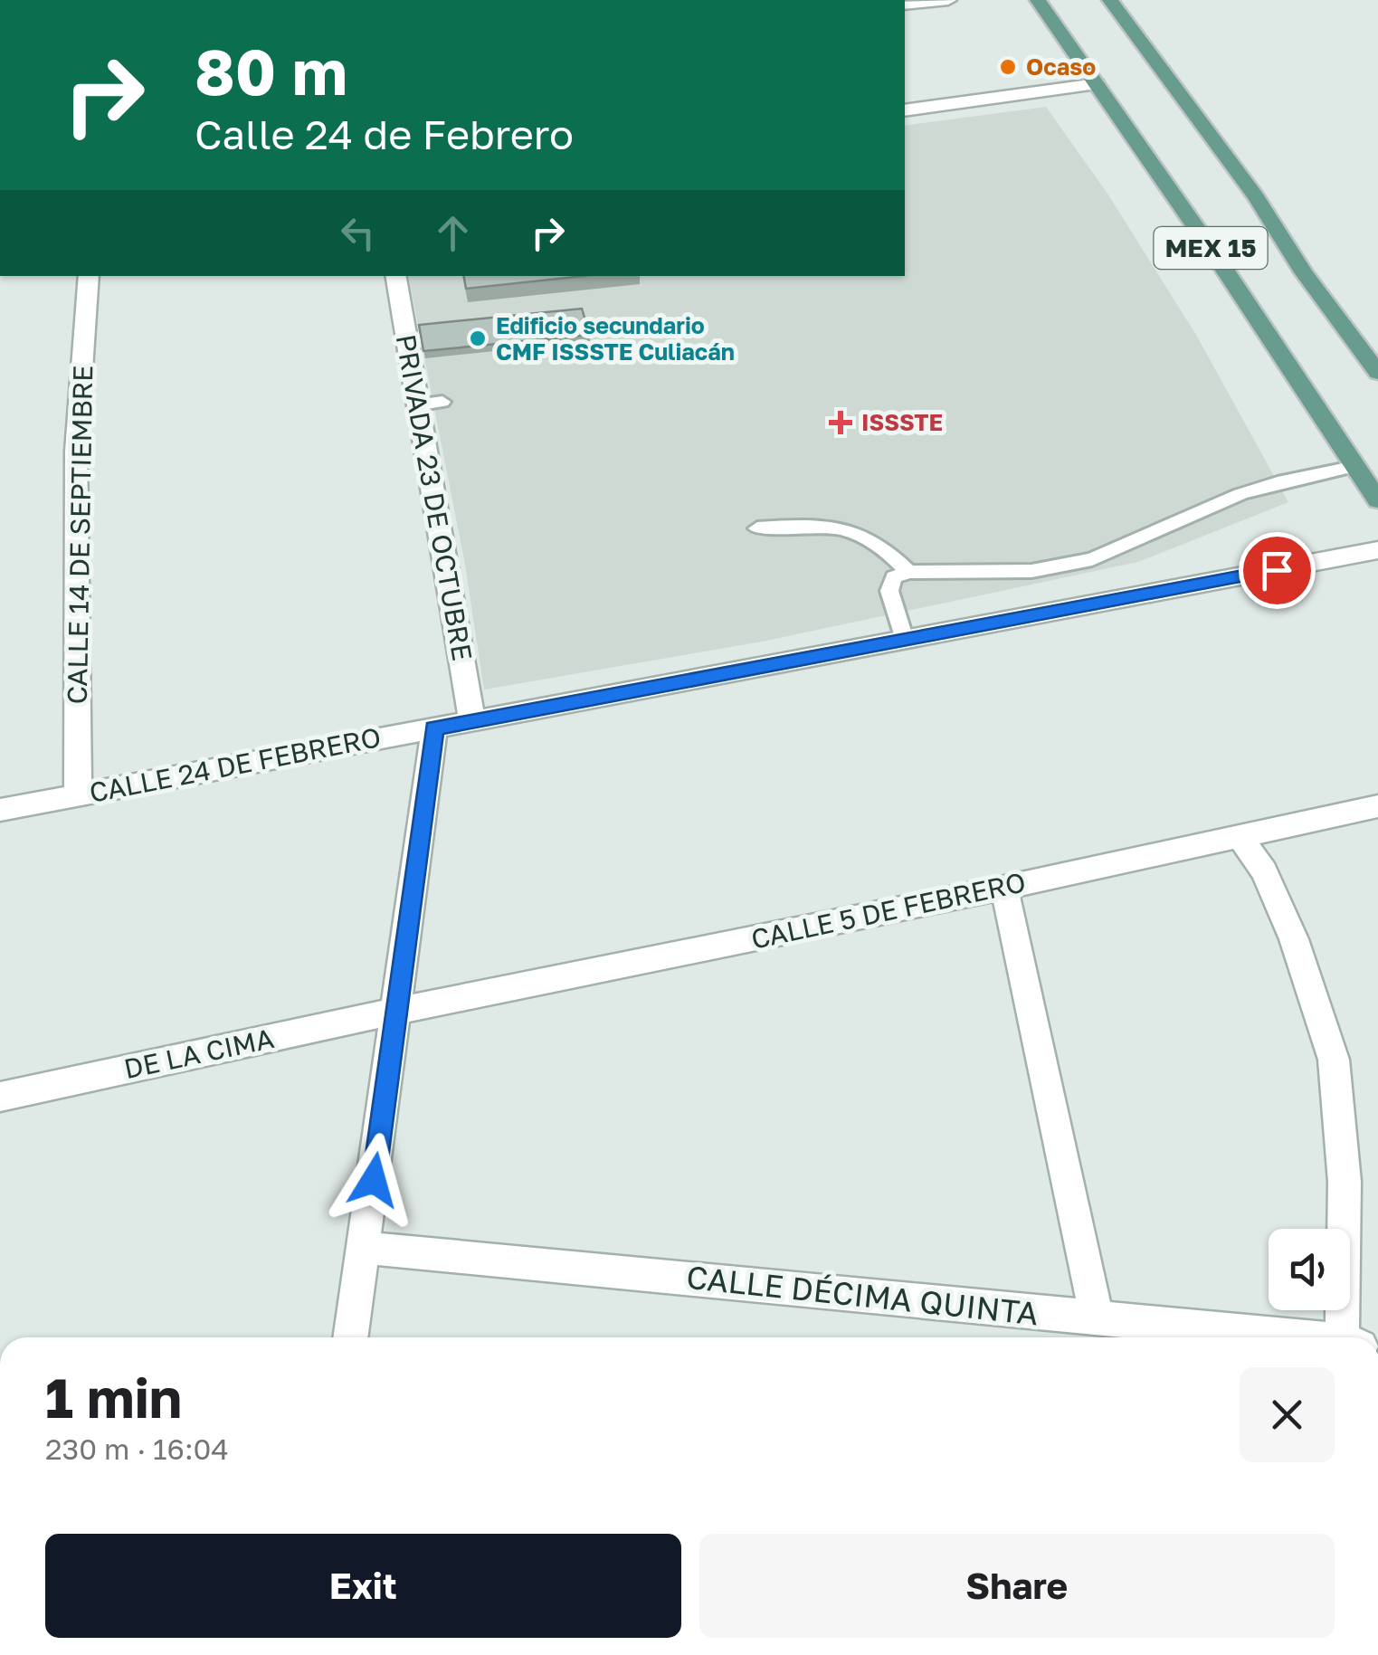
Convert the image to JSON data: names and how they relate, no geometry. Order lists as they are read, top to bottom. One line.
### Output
{"streets":{"main road":["MEX 15"],"street":["PRIVADA 23 DE OCTUBRE","CALLE 14 DE SEPTIEMBRE","CALLE 24 DE FEBRERO","CALLE 5 DE FEBRERO","DE LA CIMA","CALLE DÉCIMA QUINTA"]},"crossings":[["PRIVADA 23 DE OCTUBRE","CALLE 24 DE FEBRERO"],["CALLE 14 DE SEPTIEMBRE","CALLE 24 DE FEBRERO"],["CALLE 5 DE FEBRERO","DE LA CIMA"]],"places":{"other":["Ocaso","Edificio secundario CMF ISSSTE Culiacán"],"health":["ISSSTE"]},"page":{"turn":["80 m","Calle 24 de Febrero"],"heading":["1 min","230 m · 16:04"],"buttons":["Exit","Share"]}}
